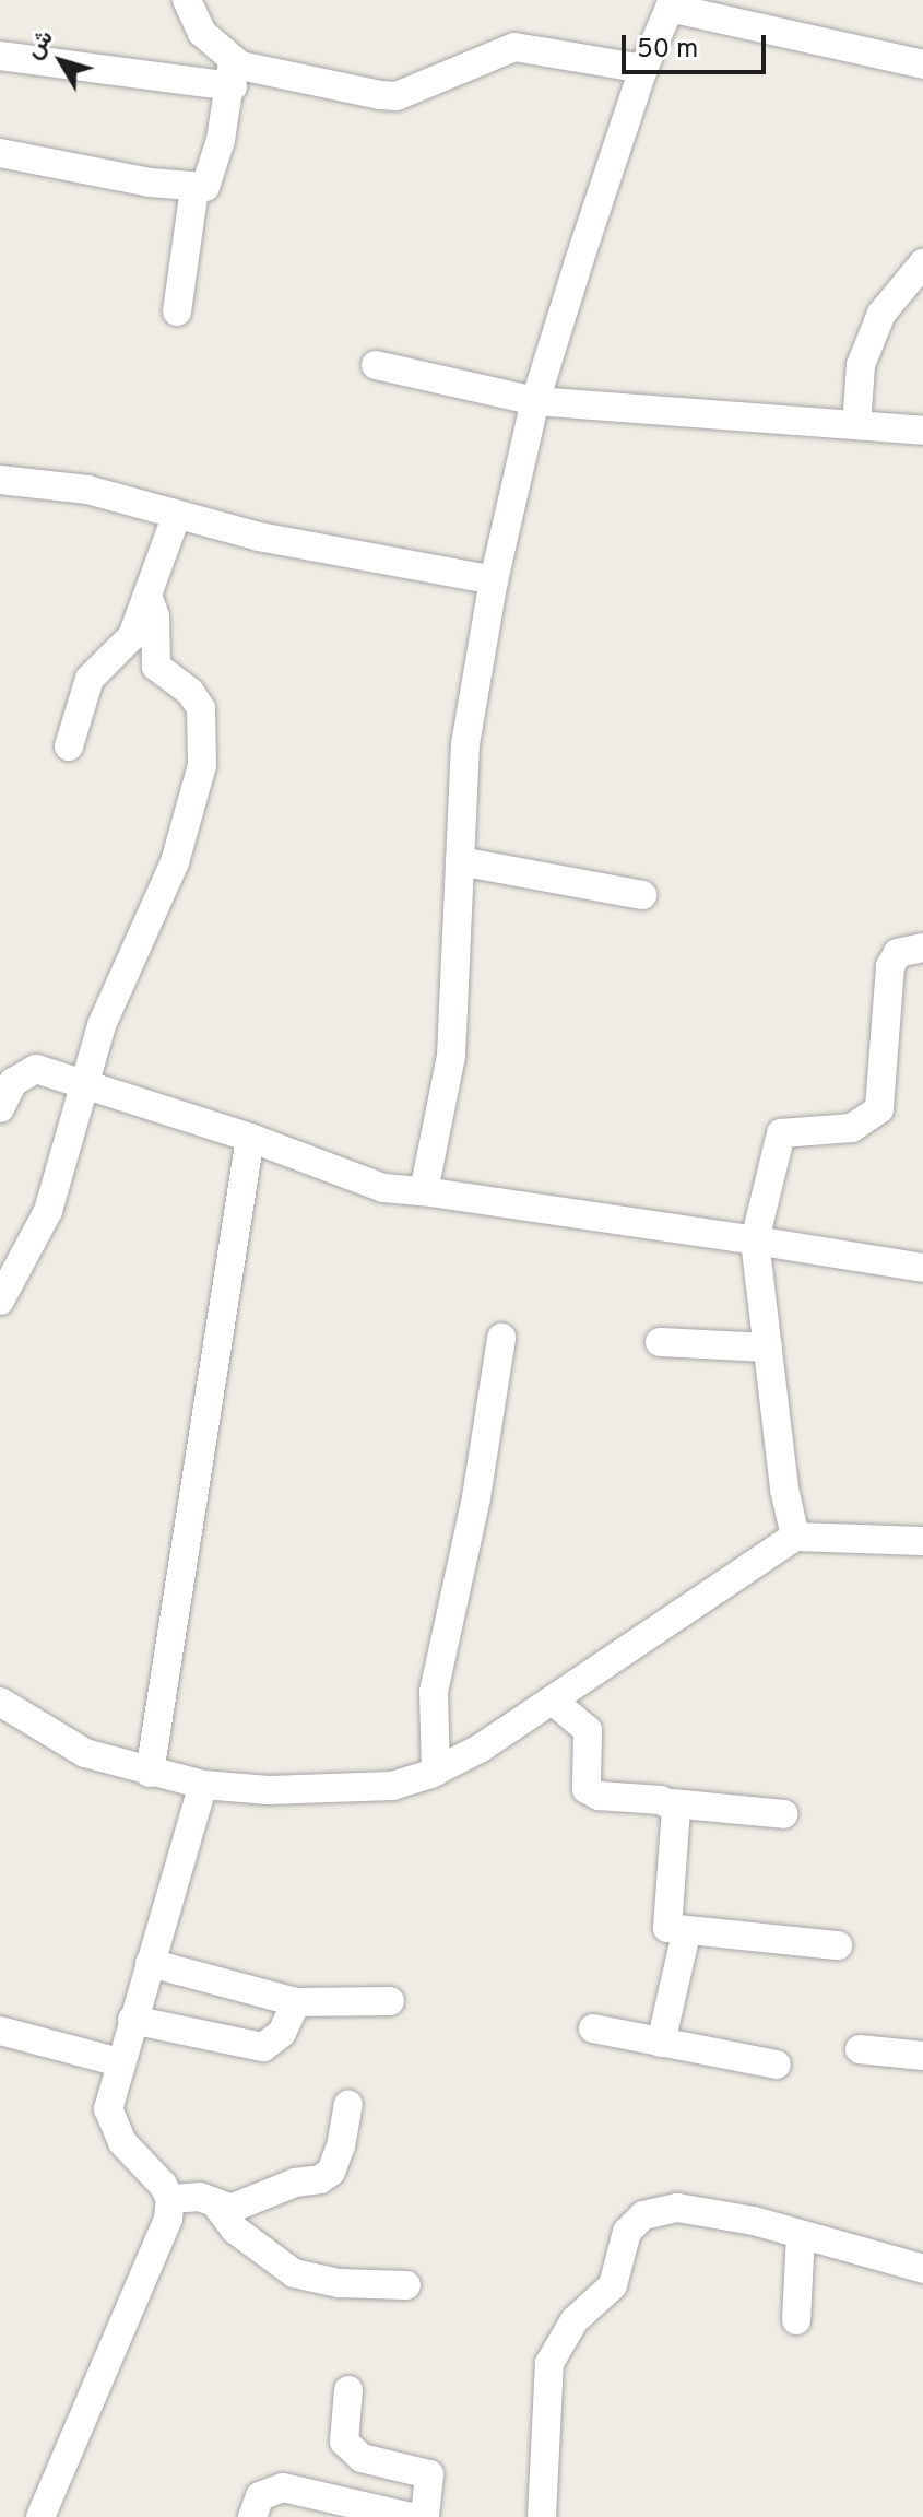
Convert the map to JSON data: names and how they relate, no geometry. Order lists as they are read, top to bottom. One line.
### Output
{"scale_bar":"50 m","north":"top left"}
